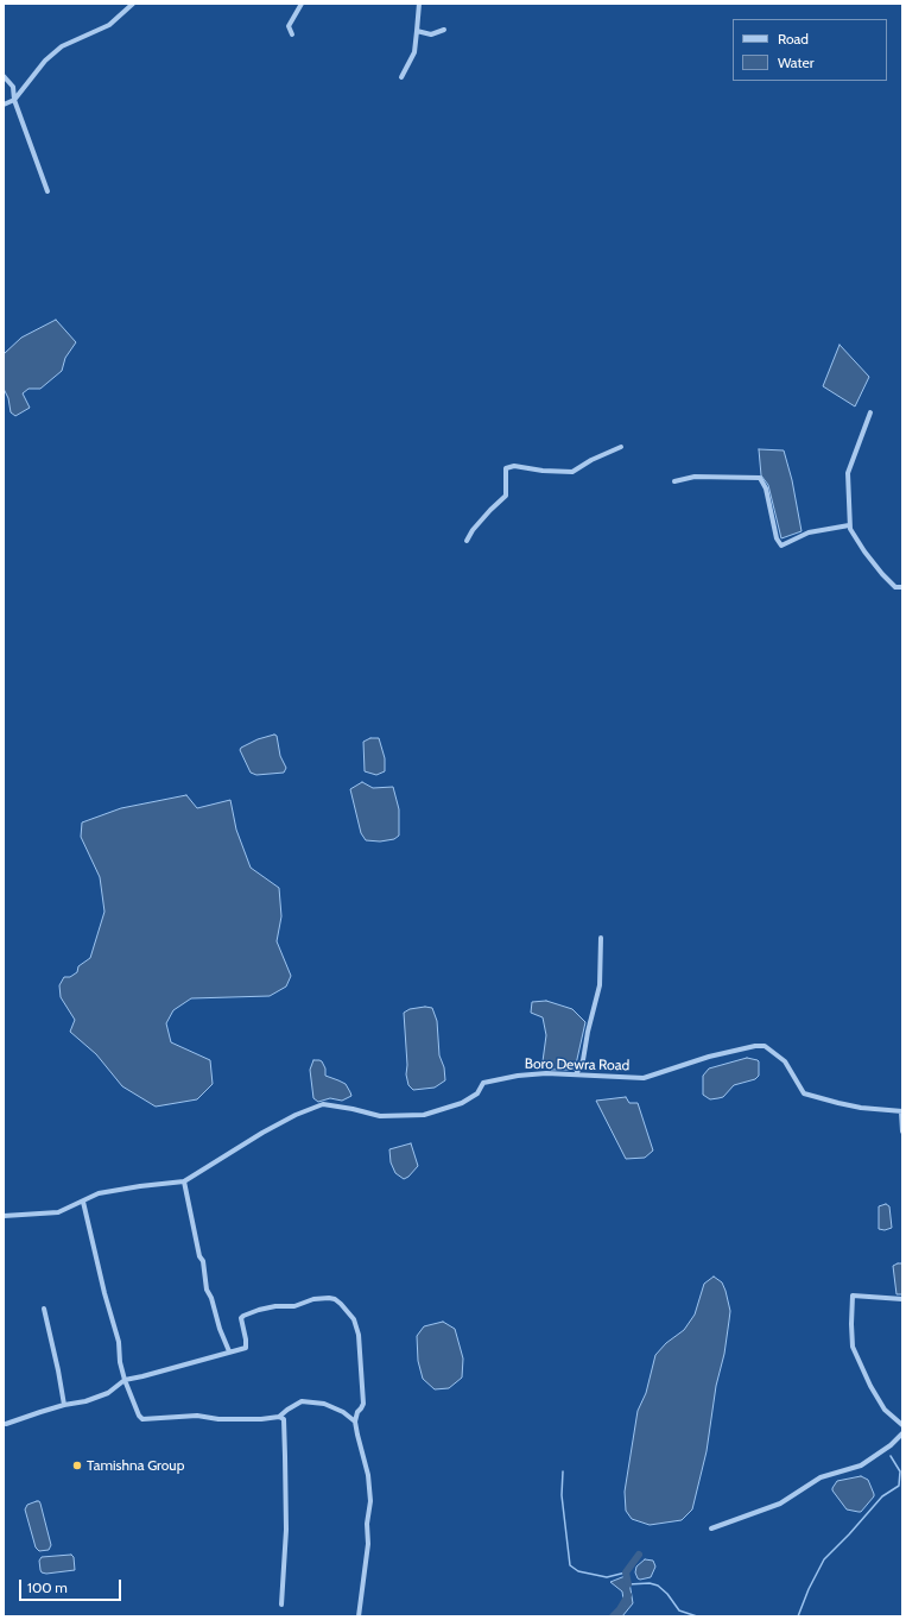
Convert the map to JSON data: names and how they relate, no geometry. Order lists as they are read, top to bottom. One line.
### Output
{"streets":{"street":["Boro Dewra Road"]},"places":["Tamishna Group"],"legend":["Road","Water"],"scale_bar":"100 m"}
